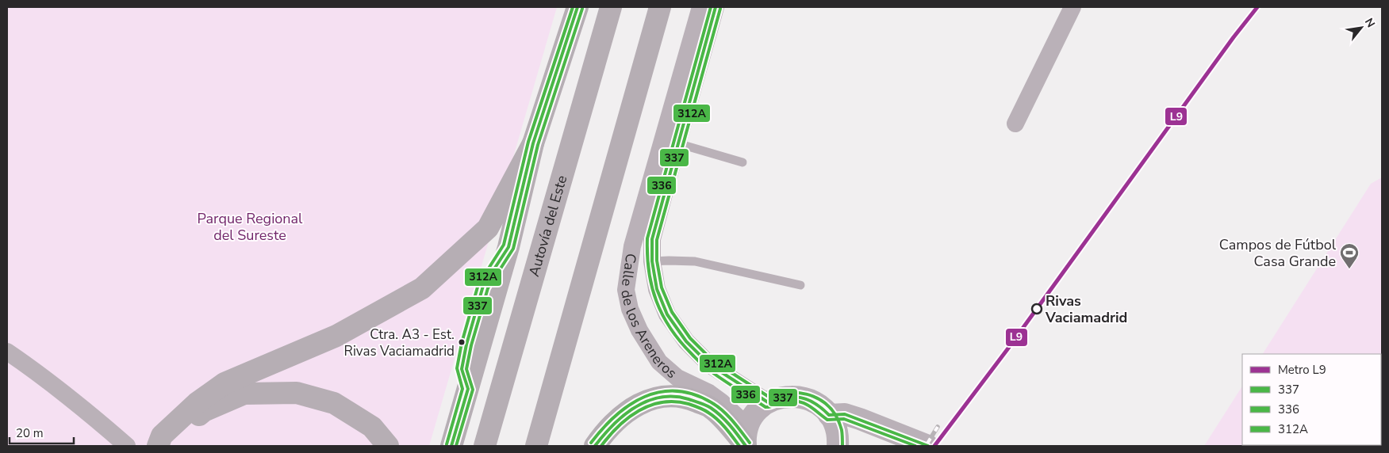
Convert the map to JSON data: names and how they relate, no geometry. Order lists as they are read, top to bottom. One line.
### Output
{"streets":{"highway":["Autovía del Este"],"street":["Calle de los Areneros"]},"parks":["Parque Regional del Sureste"],"places":{"sports":["Campos de Fútbol Casa Grande"],"other":["Rivas Vaciamadrid","Ctra. A3 - Est. Rivas Vaciamadrid"]},"lines":["metro line L9","transit line 337","transit line 336","transit line 312A"],"legend":["Metro L9","337","336","312A"],"scale_bar":"20 m","north":"top right"}
